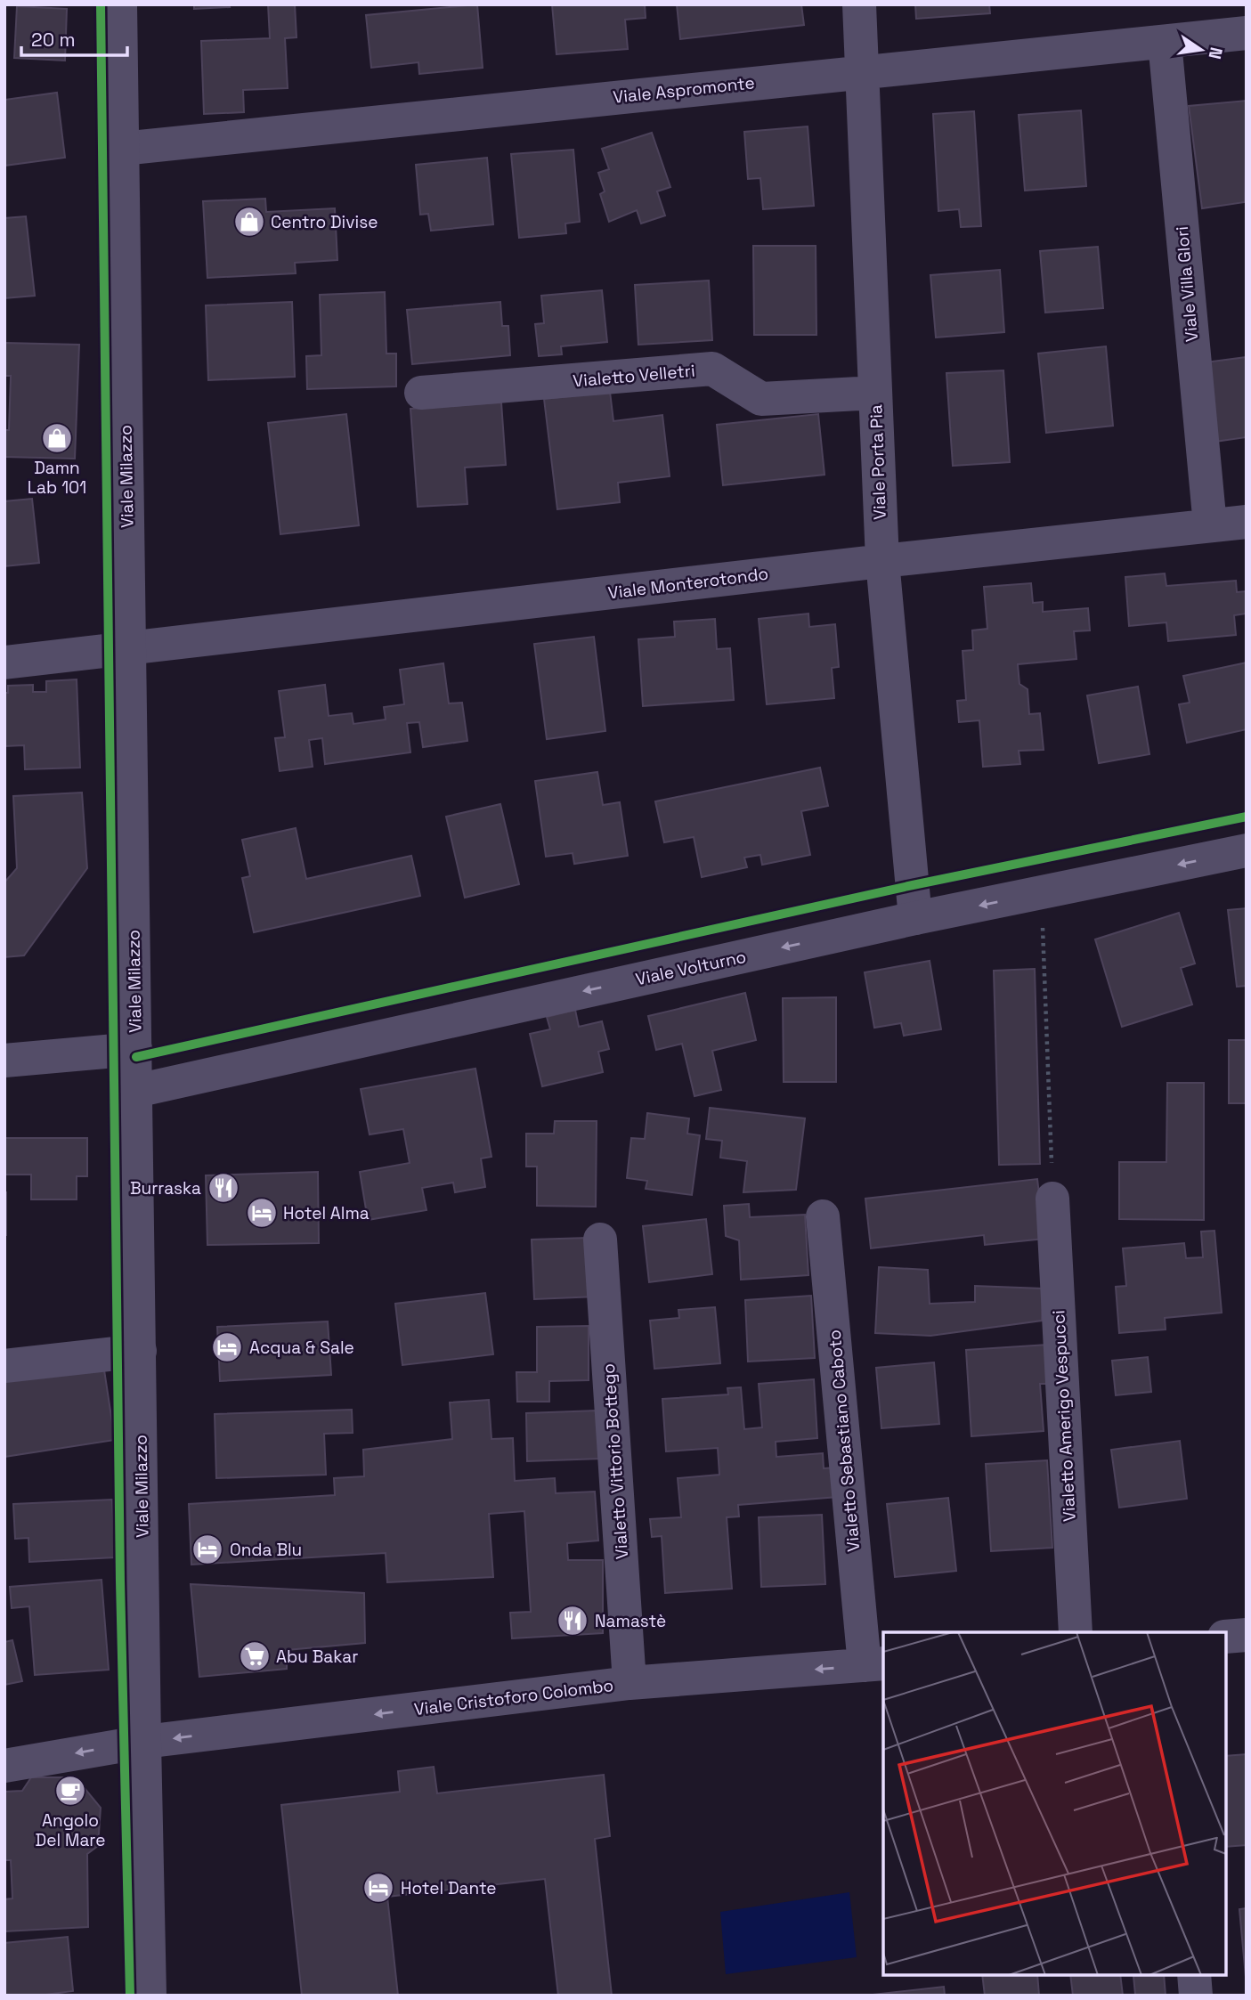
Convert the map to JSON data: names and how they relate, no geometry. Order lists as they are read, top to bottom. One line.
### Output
{"streets":{"street":["Viale Aspromonte","Viale Villa Glori","Vialetto Velletri","Viale Porta Pia","Viale Milazzo","Viale Monterotondo","Viale Volturno","Vialetto Amerigo Vespucci","Vialetto Sebastiano Caboto","Vialetto Vittorio Bottego","Viale Cristoforo Colombo"]},"crossings":[["Viale Aspromonte","Viale Villa Glori"],["Viale Aspromonte","Viale Porta Pia"],["Viale Aspromonte","Viale Milazzo"],["Viale Villa Glori","Viale Monterotondo"],["Vialetto Velletri","Viale Porta Pia"],["Viale Porta Pia","Viale Monterotondo"],["Viale Porta Pia","Viale Volturno"],["Viale Milazzo","Viale Monterotondo"],["Viale Milazzo","Viale Volturno"],["Viale Milazzo","Viale Cristoforo Colombo"],["Vialetto Sebastiano Caboto","Viale Cristoforo Colombo"],["Vialetto Vittorio Bottego","Viale Cristoforo Colombo"]],"one_way":["Viale Volturno","Viale Cristoforo Colombo"],"places":{"shop":["Centro Divise","Damn Lab 101"],"restaurant":["Burraska","Namastè"],"hotel":["Hotel Alma","Acqua & Sale","Onda Blu","Hotel Dante"],"supermarket":["Abu Bakar"],"cafe":["Angolo Del Mare"]},"scale_bar":"20 m","north":"right"}
